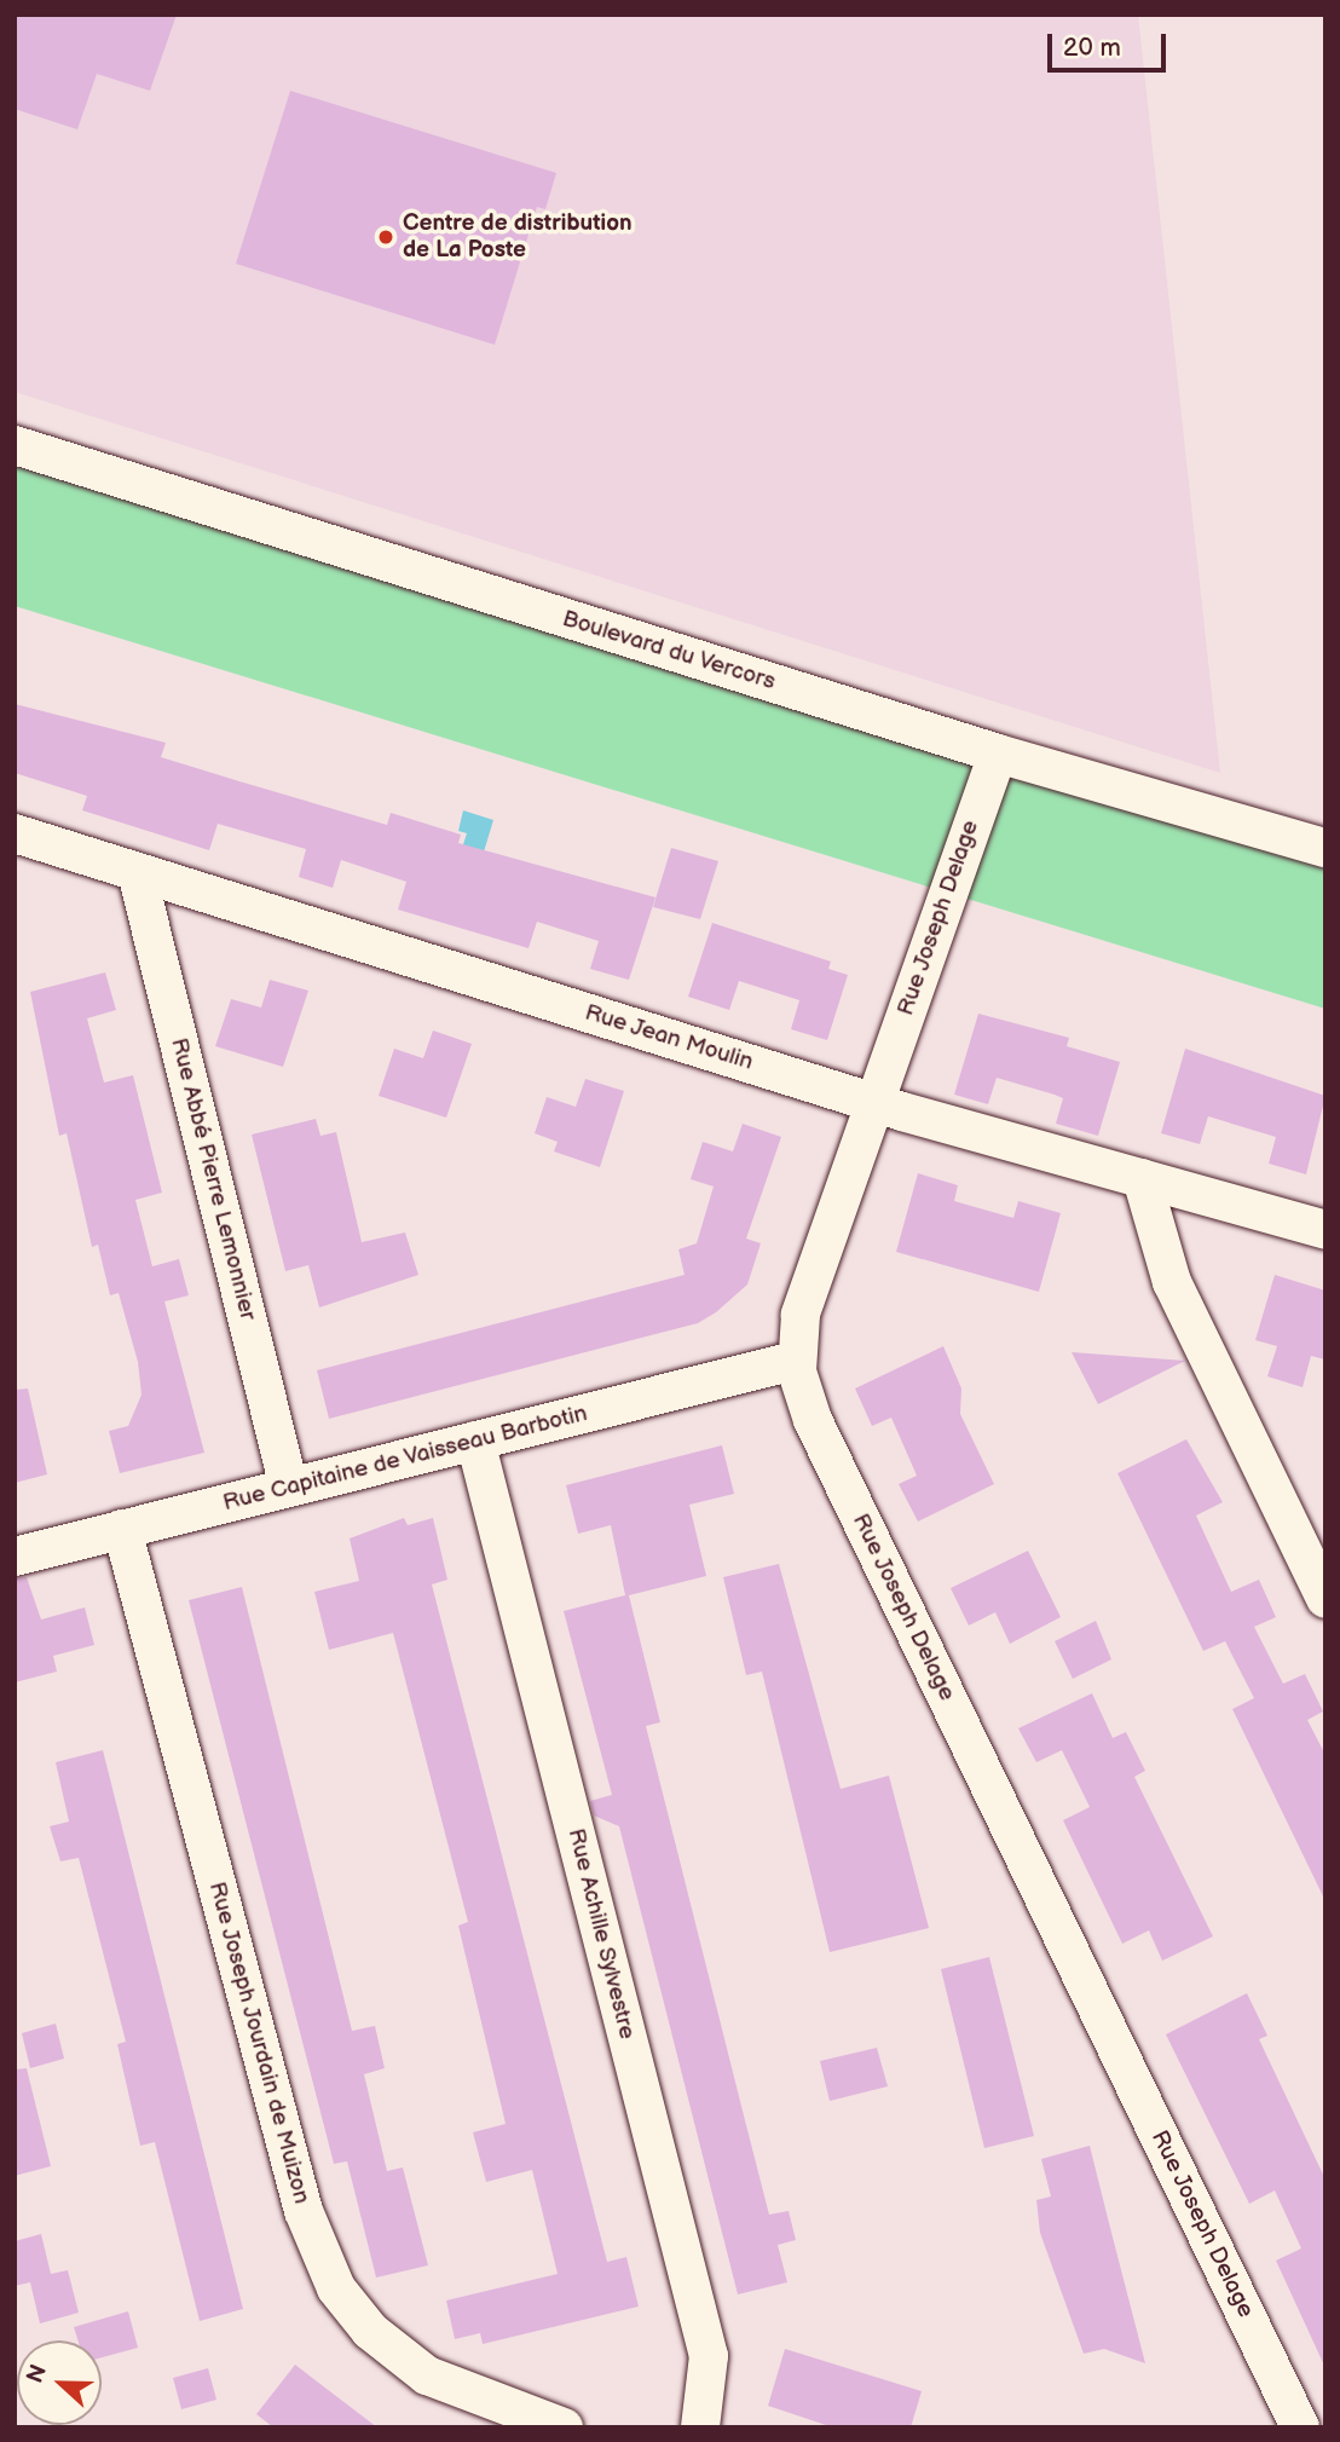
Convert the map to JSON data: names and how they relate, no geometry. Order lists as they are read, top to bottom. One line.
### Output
{"streets":{"street":["Boulevard du Vercors","Rue Joseph Delage","Rue Jean Moulin","Rue Abbé Pierre Lemonnier","Rue Capitaine de Vaisseau Barbotin","Rue Achille Sylvestre","Rue Joseph Jourdain de Muizon"]},"crossings":[["Boulevard du Vercors","Rue Joseph Delage"],["Rue Joseph Delage","Rue Jean Moulin"],["Rue Joseph Delage","Rue Capitaine de Vaisseau Barbotin"],["Rue Jean Moulin","Rue Abbé Pierre Lemonnier"],["Rue Abbé Pierre Lemonnier","Rue Capitaine de Vaisseau Barbotin"],["Rue Capitaine de Vaisseau Barbotin","Rue Achille Sylvestre"],["Rue Capitaine de Vaisseau Barbotin","Rue Joseph Jourdain de Muizon"]],"places":["Centre de distribution de La Poste"],"scale_bar":"20 m","north":"left"}
